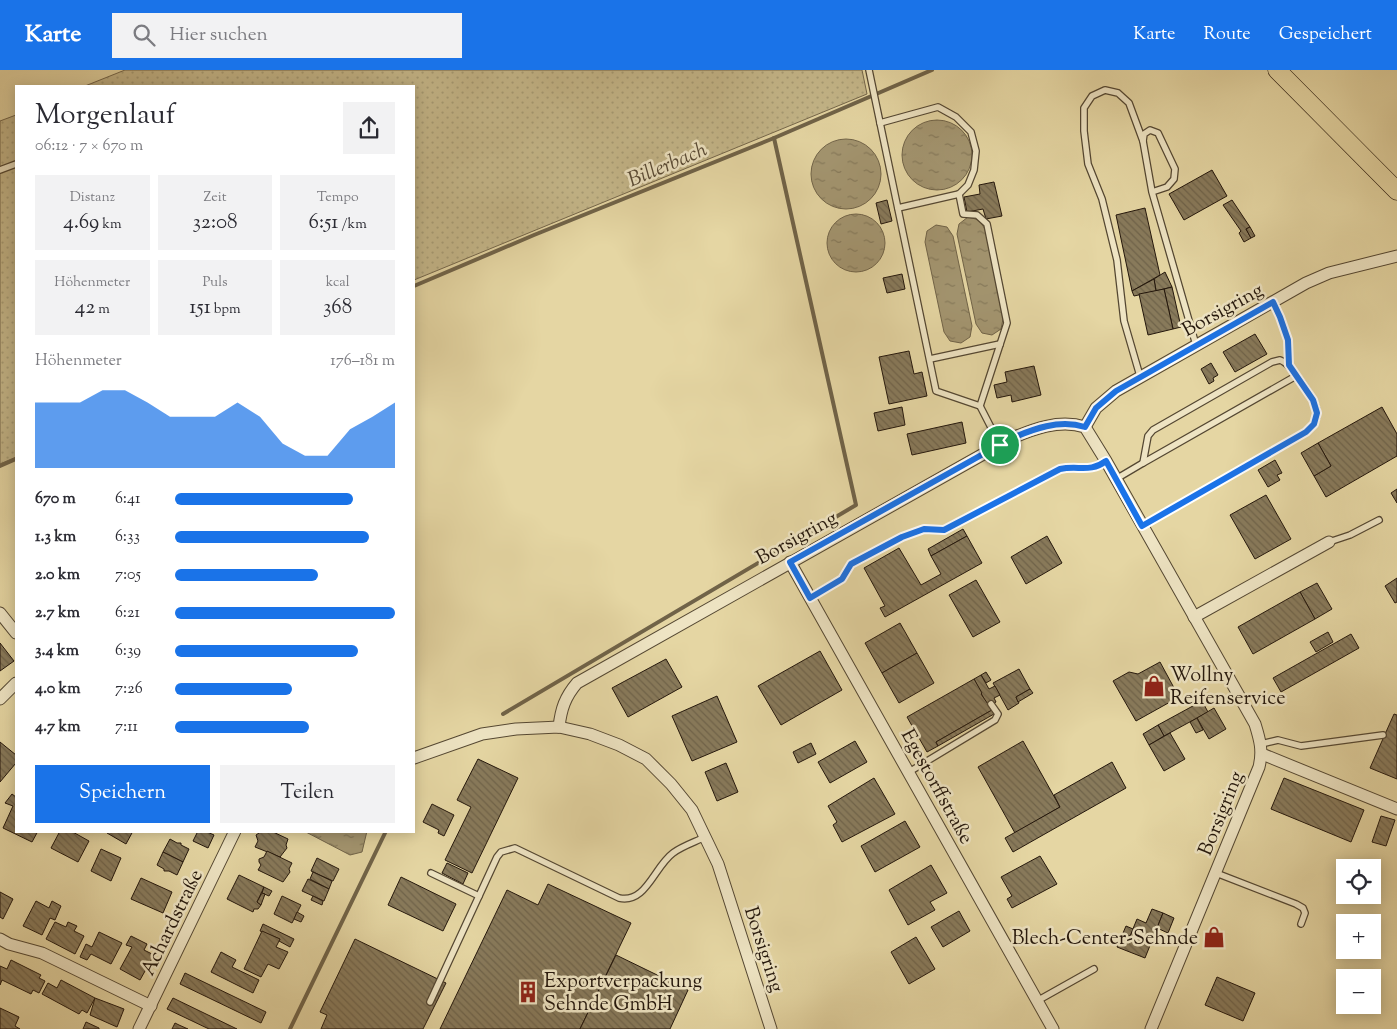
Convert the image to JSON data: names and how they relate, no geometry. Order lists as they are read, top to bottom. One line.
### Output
{"streets":{"street":["Borsigring","Egestorffstraße","Achardstraße"]},"crossings":[["Borsigring","Egestorffstraße"]],"water":["Billerbach"],"places":{"shop":["Wollny Reifenservice","Blech-Center-Sehnde"],"building":["Exportverpackung Sehnde GmbH"]},"page":{"header":"Karte","search":"Hier suchen","nav":["Karte","Route","Gespeichert"],"heading":["Morgenlauf","06:12 · 7 × 670 m"],"stats":[["Distanz","4.69 km"],["Zeit","32:08"],["Tempo","6:51 /km"],["Höhenmeter","42 m"],["Puls","151 bpm"],["kcal","368"]],"chart":["Höhenmeter","176–181 m"],"list":[{"name":"670 m","note":"6:41"},{"name":"1.3 km","note":"6:33"},{"name":"2.0 km","note":"7:05"},{"name":"2.7 km","note":"6:21"},{"name":"3.4 km","note":"6:39"},{"name":"4.0 km","note":"7:26"},{"name":"4.7 km","note":"7:11"}],"buttons":["Speichern","Teilen"],"map_buttons":["+","−"]}}
